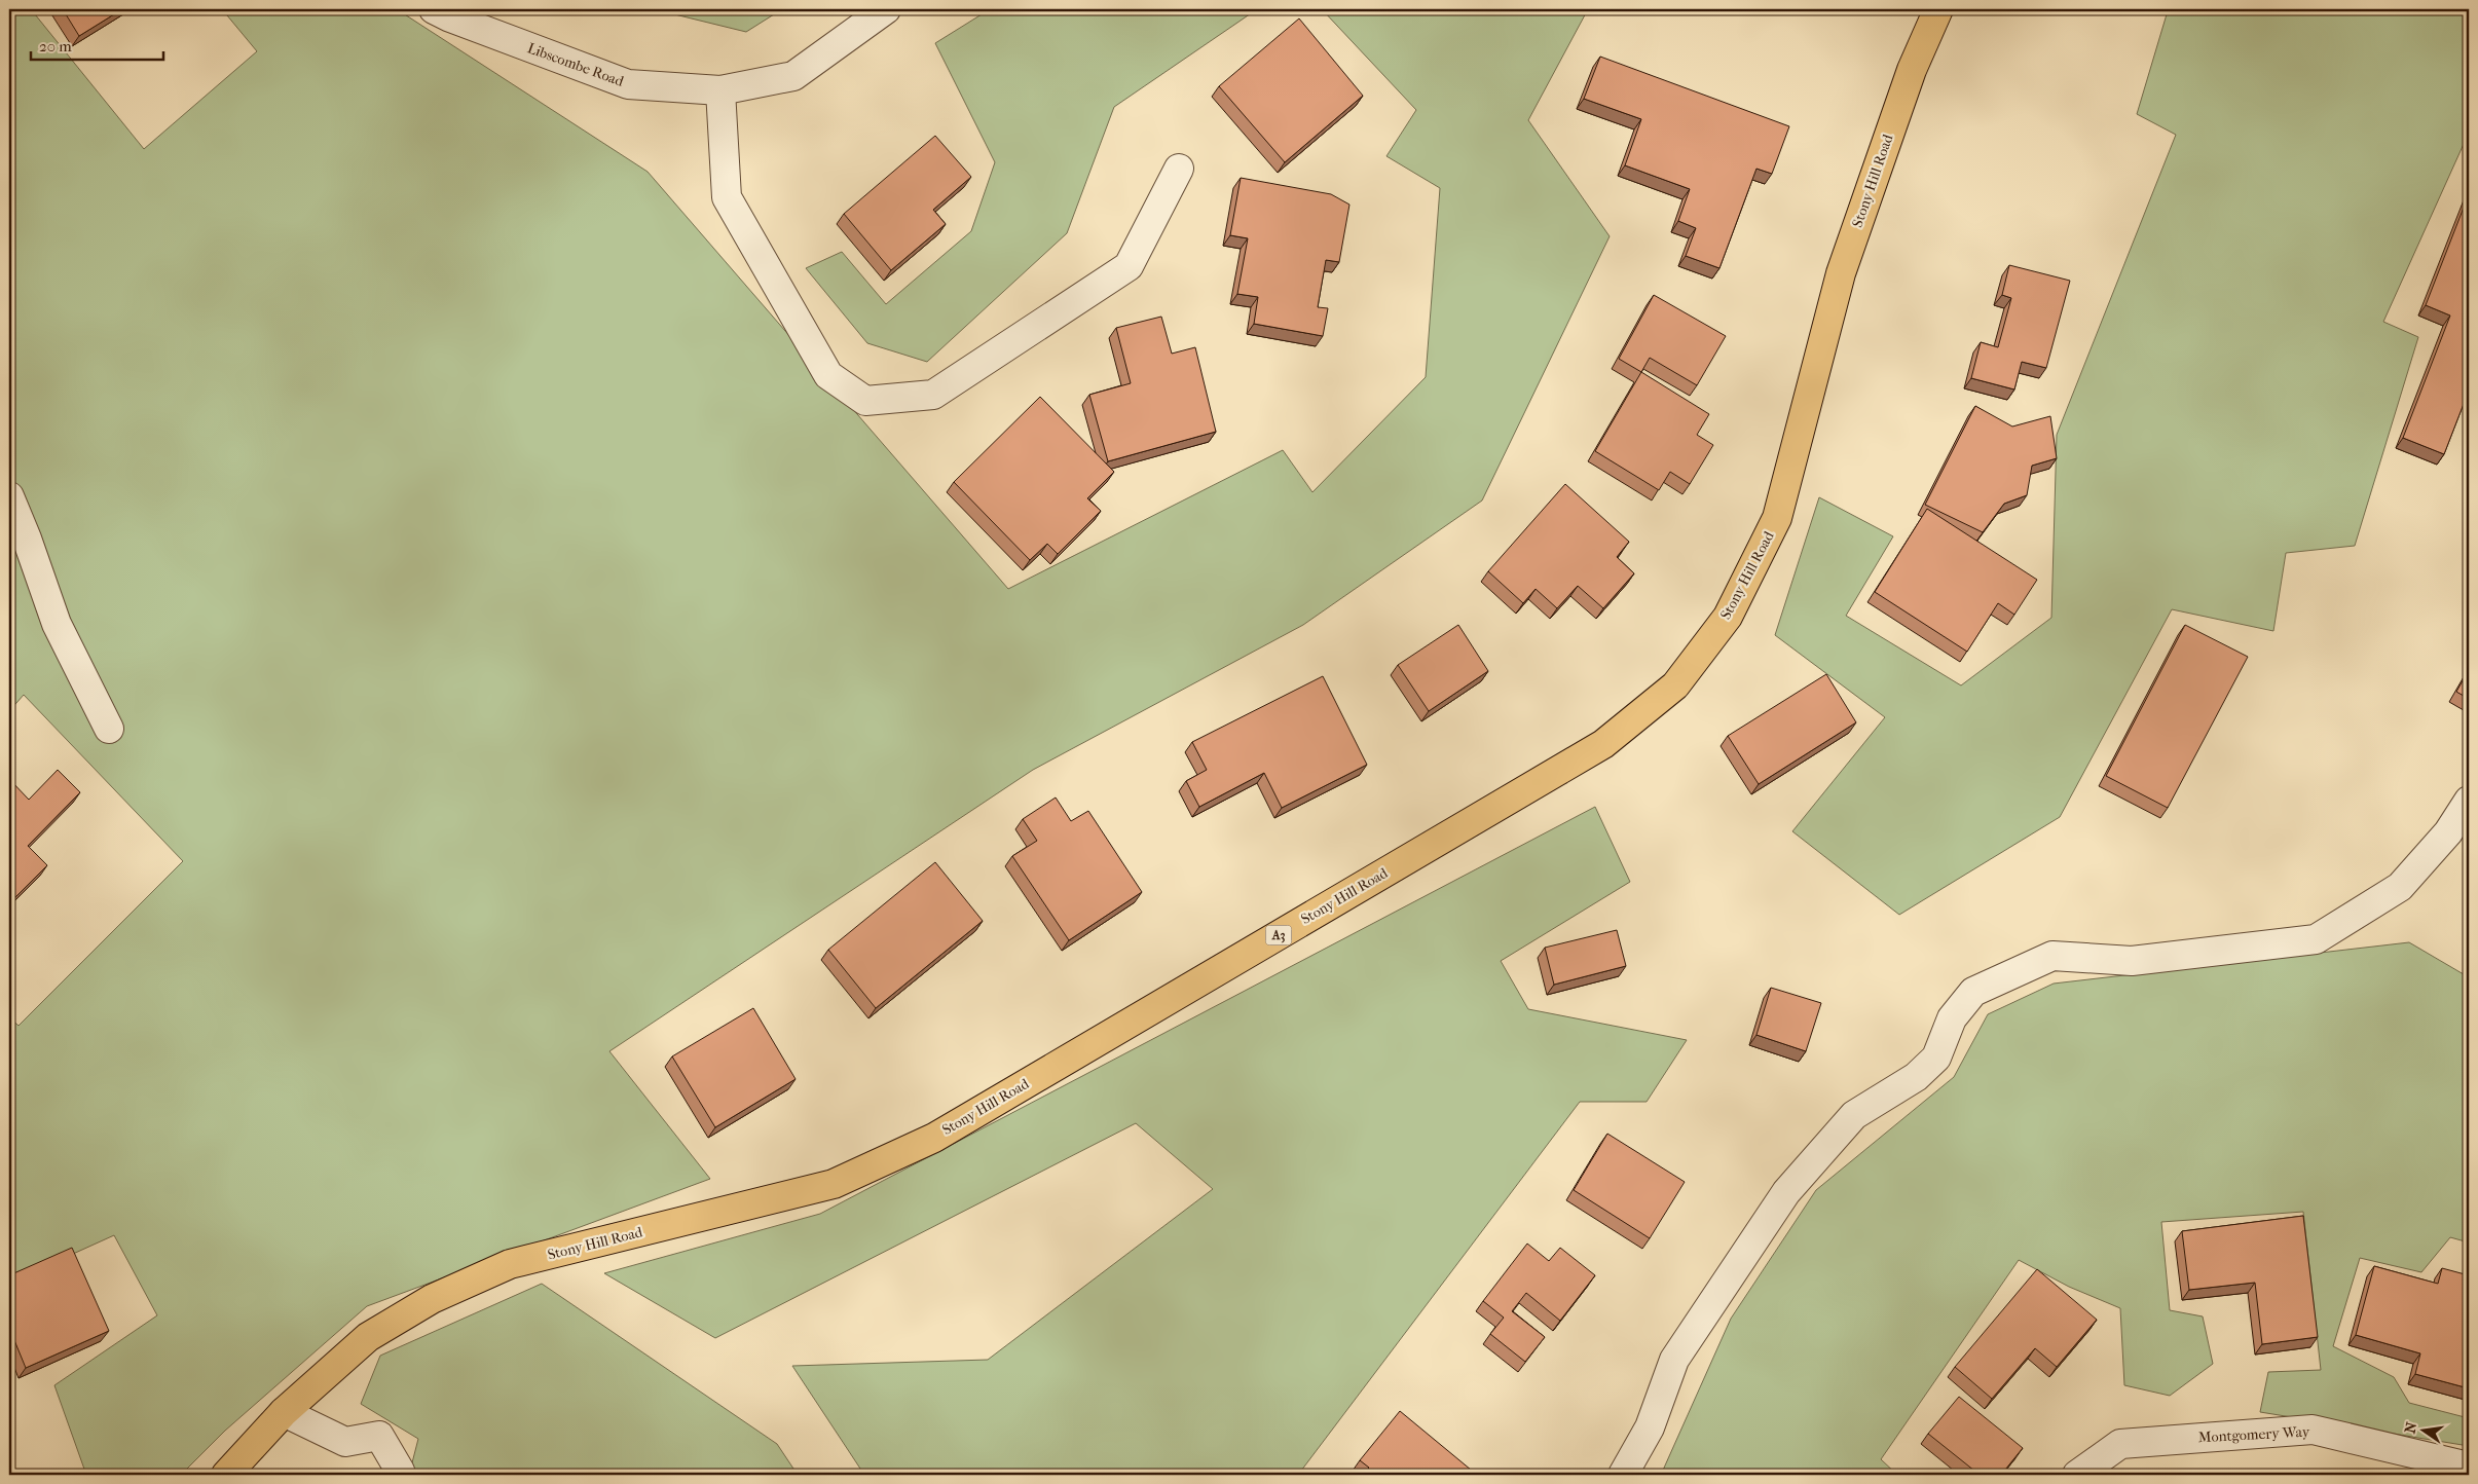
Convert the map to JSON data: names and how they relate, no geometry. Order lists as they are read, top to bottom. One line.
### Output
{"streets":{"main road":["Stony Hill Road","A3"],"street":["Libscombe Road","Montgomery Way"]},"scale_bar":"20 m","north":"left"}
